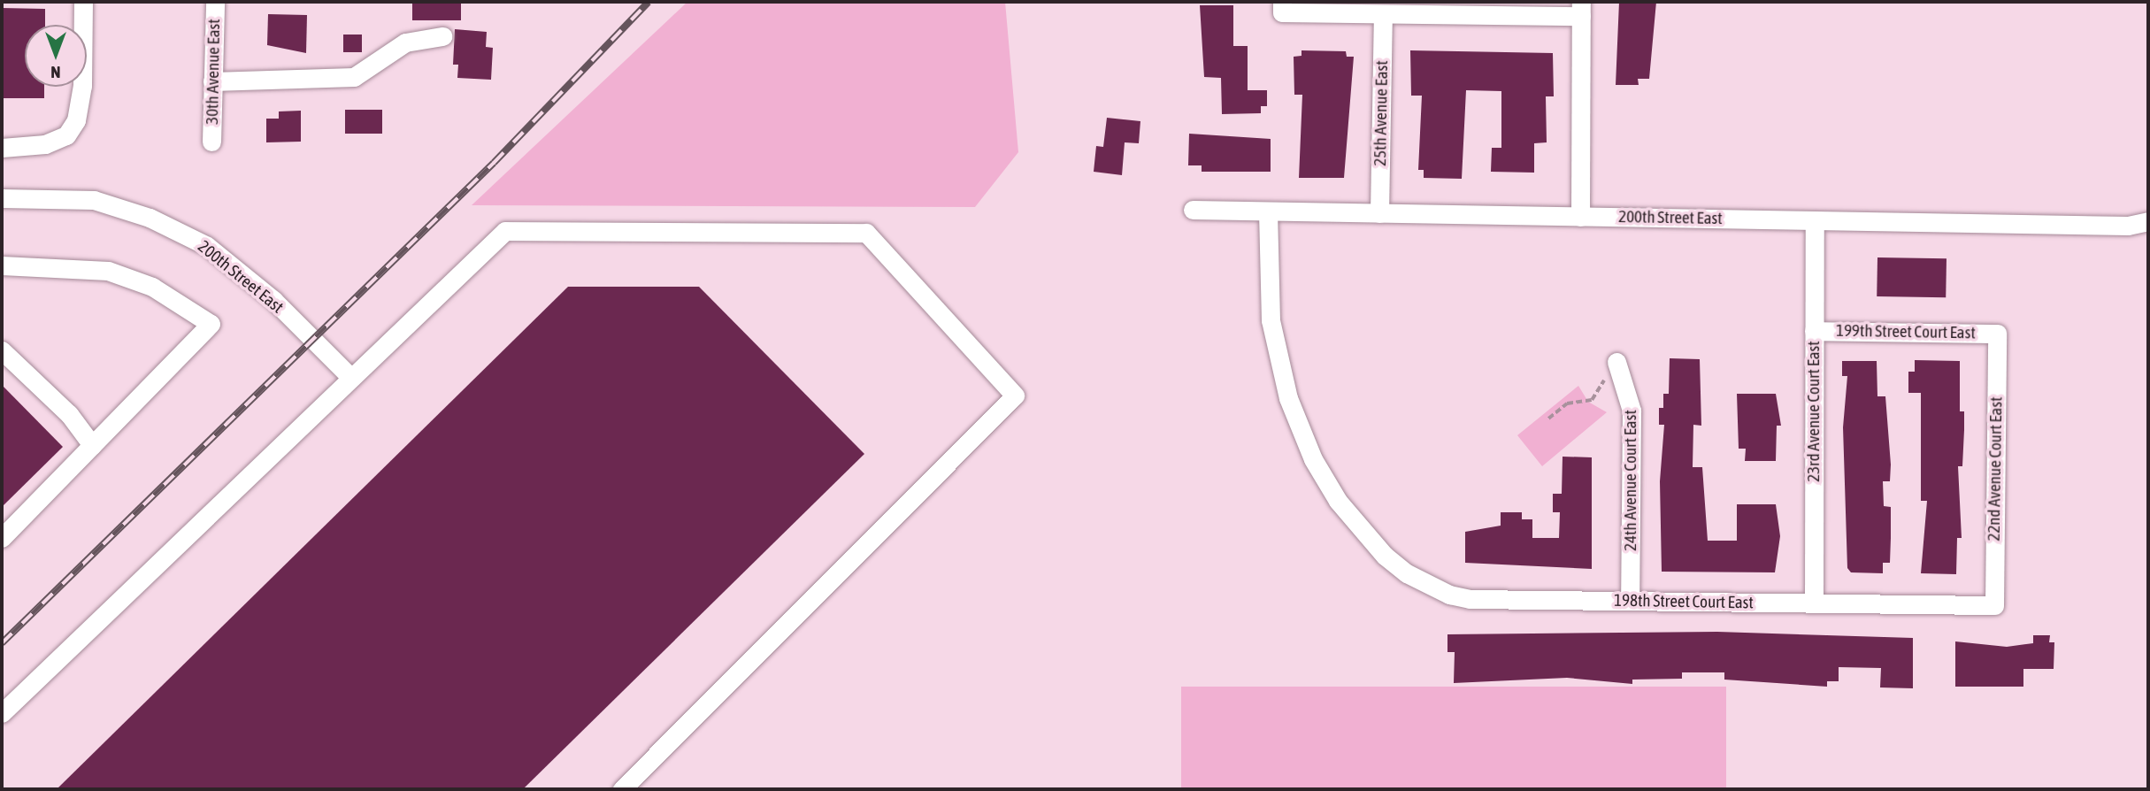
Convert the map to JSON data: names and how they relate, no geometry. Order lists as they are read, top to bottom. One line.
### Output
{"streets":{"street":["30th Avenue East","25th Avenue East","200th Street East","199th Street Court East","23rd Avenue Court East","22nd Avenue Court East","24th Avenue Court East","198th Street Court East"]},"crossings":[["25th Avenue East","200th Street East"],["200th Street East","23rd Avenue Court East"],["200th Street East","198th Street Court East"],["199th Street Court East","23rd Avenue Court East"],["199th Street Court East","22nd Avenue Court East"],["23rd Avenue Court East","198th Street Court East"],["22nd Avenue Court East","198th Street Court East"],["24th Avenue Court East","198th Street Court East"]],"north":"bottom"}
